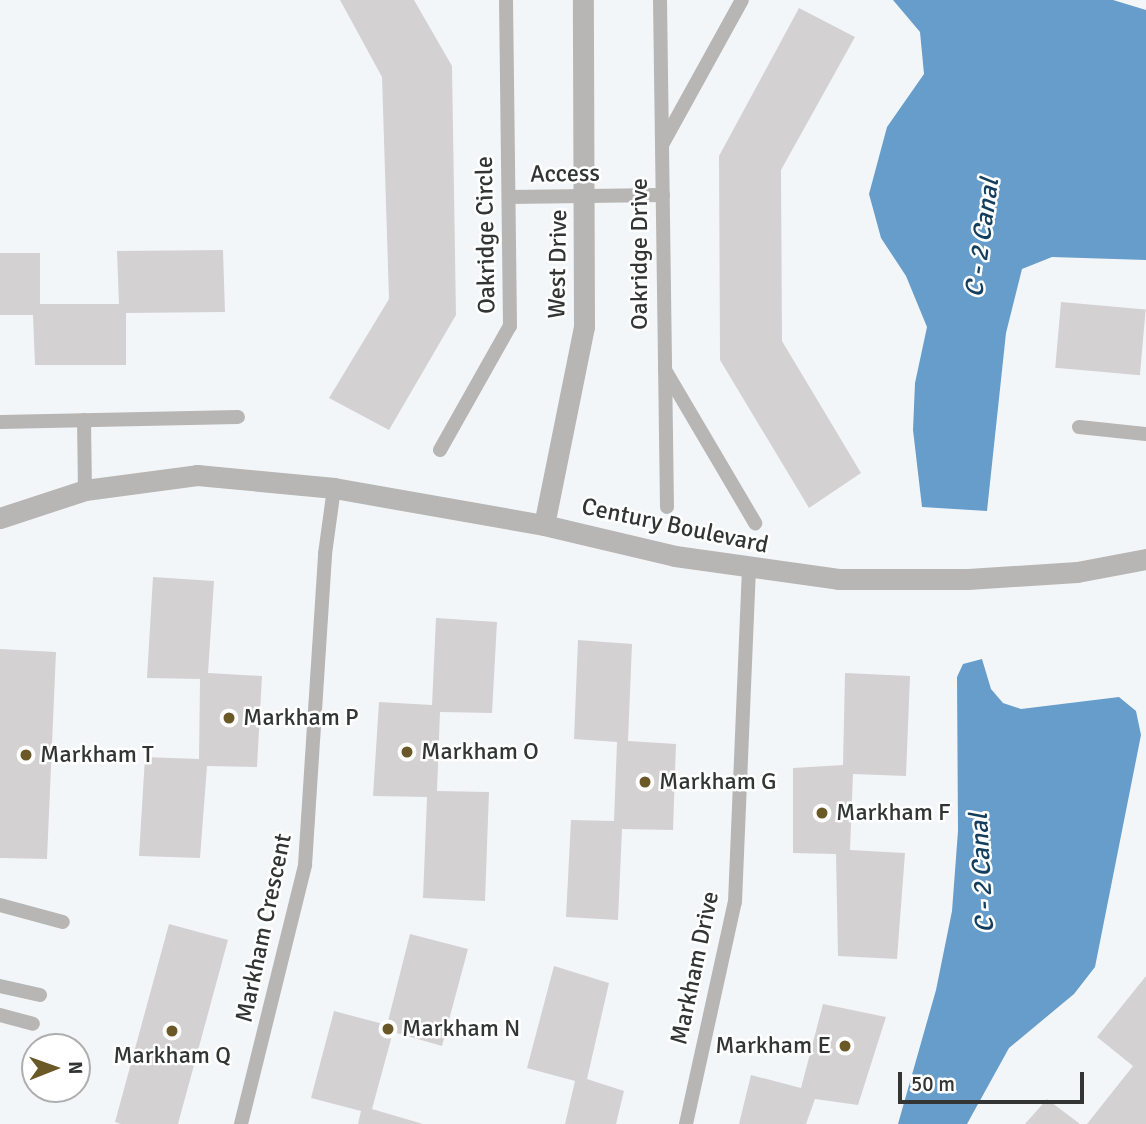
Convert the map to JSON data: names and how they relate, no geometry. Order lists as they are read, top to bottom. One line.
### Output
{"streets":{"street":["West Drive","Century Boulevard"],"lane":["Access","Oakridge Circle","Oakridge Drive","Markham Crescent","Markham Drive"]},"crossings":[["Access","Oakridge Circle"],["Access","Oakridge Drive"],["Access","West Drive"],["West Drive","Century Boulevard"],["Century Boulevard","Markham Crescent"],["Century Boulevard","Markham Drive"]],"water":["C - 2 Canal"],"places":["Markham P","Markham O","Markham T","Markham G","Markham F","Markham N","Markham Q","Markham E"],"scale_bar":"50 m","north":"right"}
